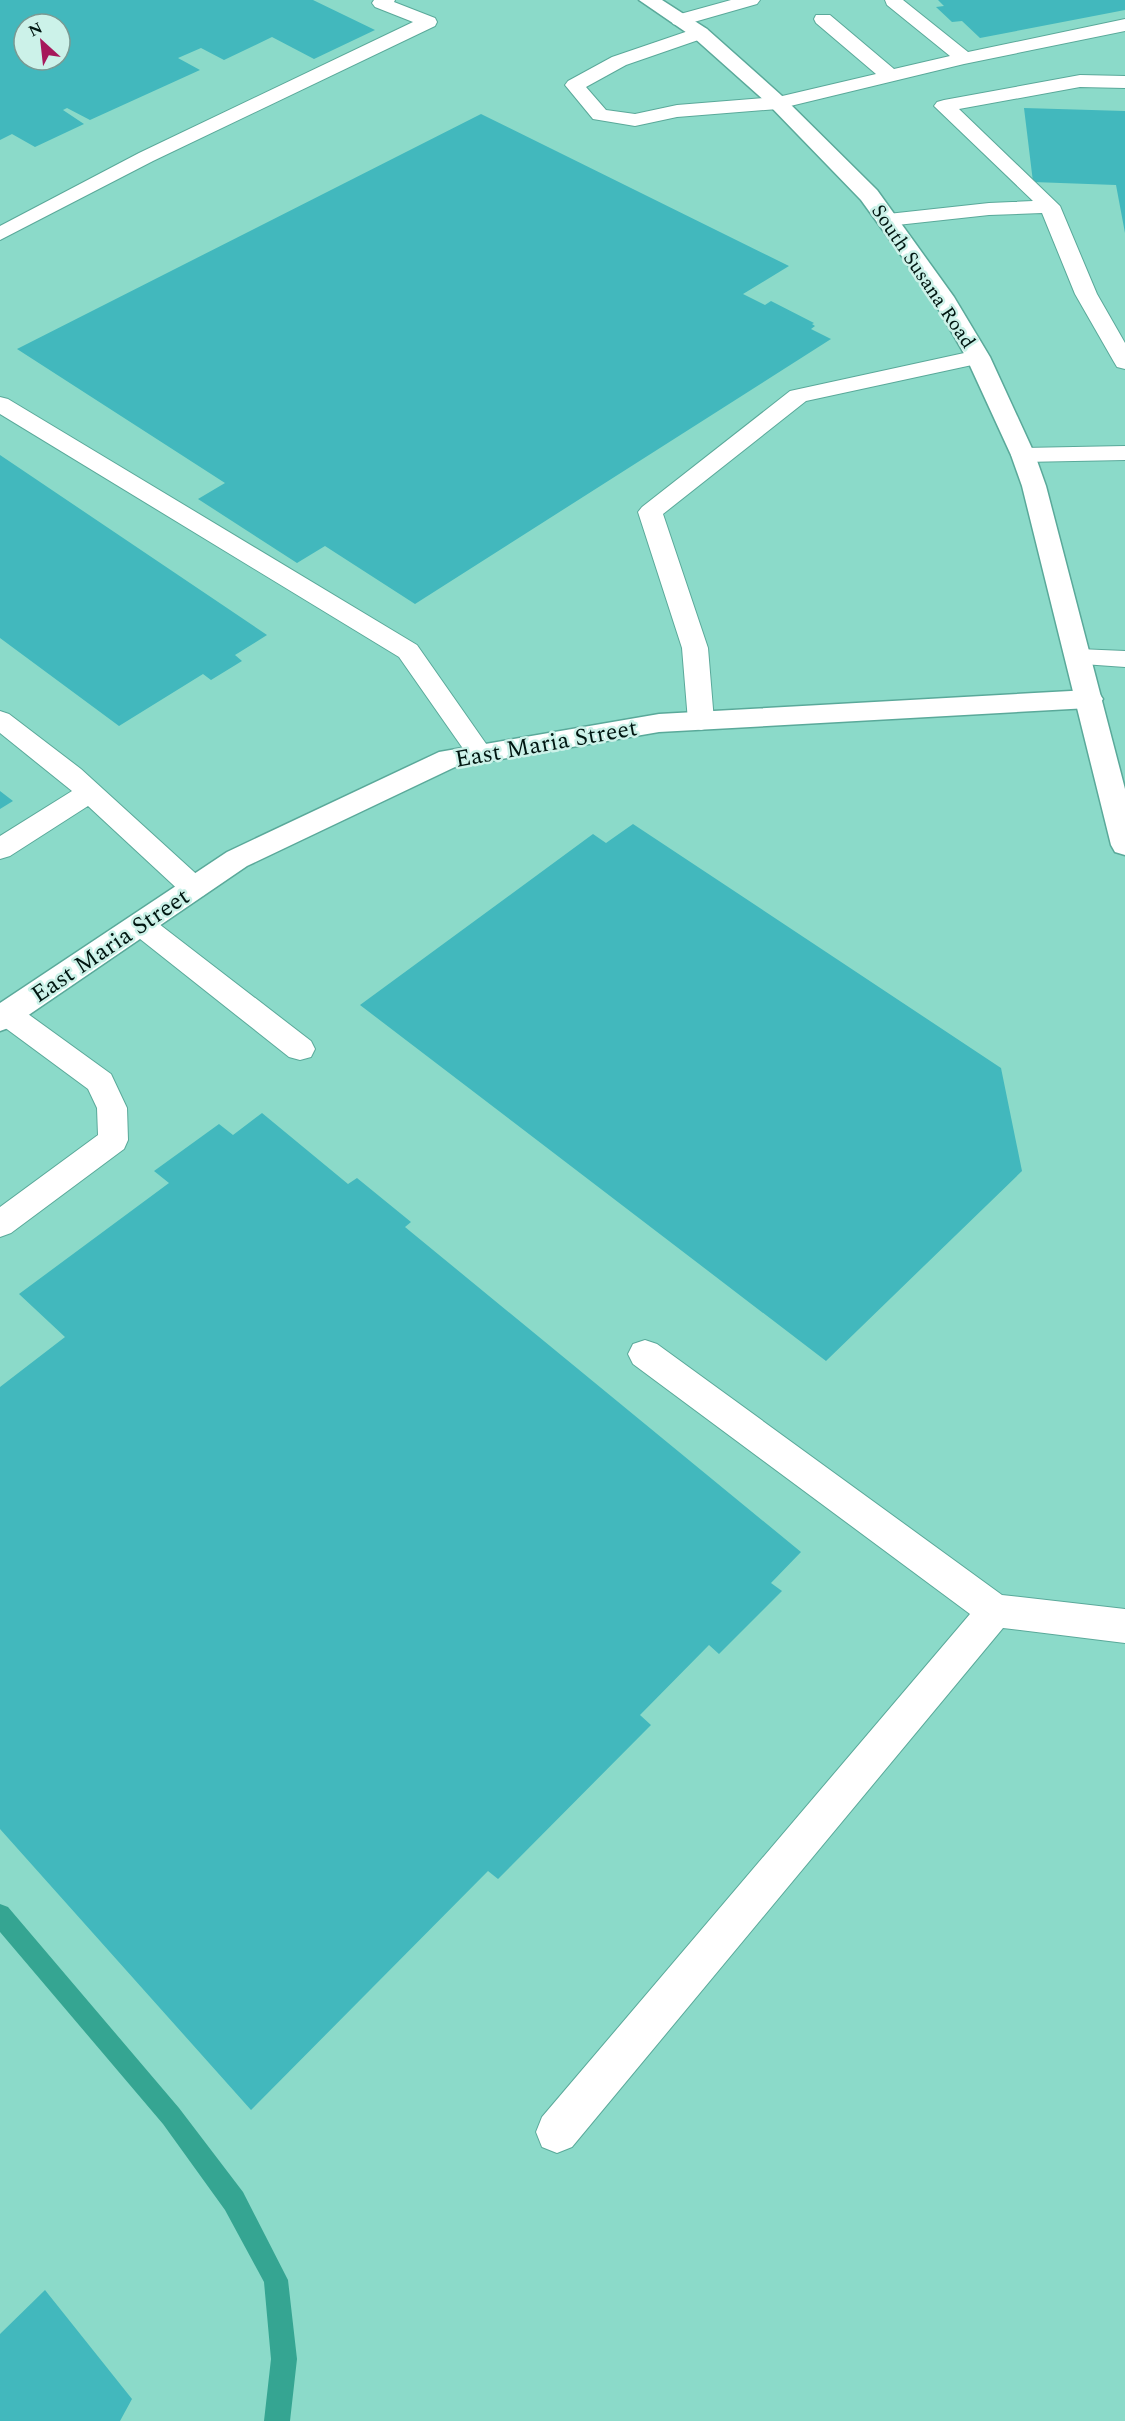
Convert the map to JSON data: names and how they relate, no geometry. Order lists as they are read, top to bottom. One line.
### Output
{"streets":{"street":["South Susana Road","East Maria Street"]},"crossings":[["South Susana Road","East Maria Street"]],"north":"top left"}
